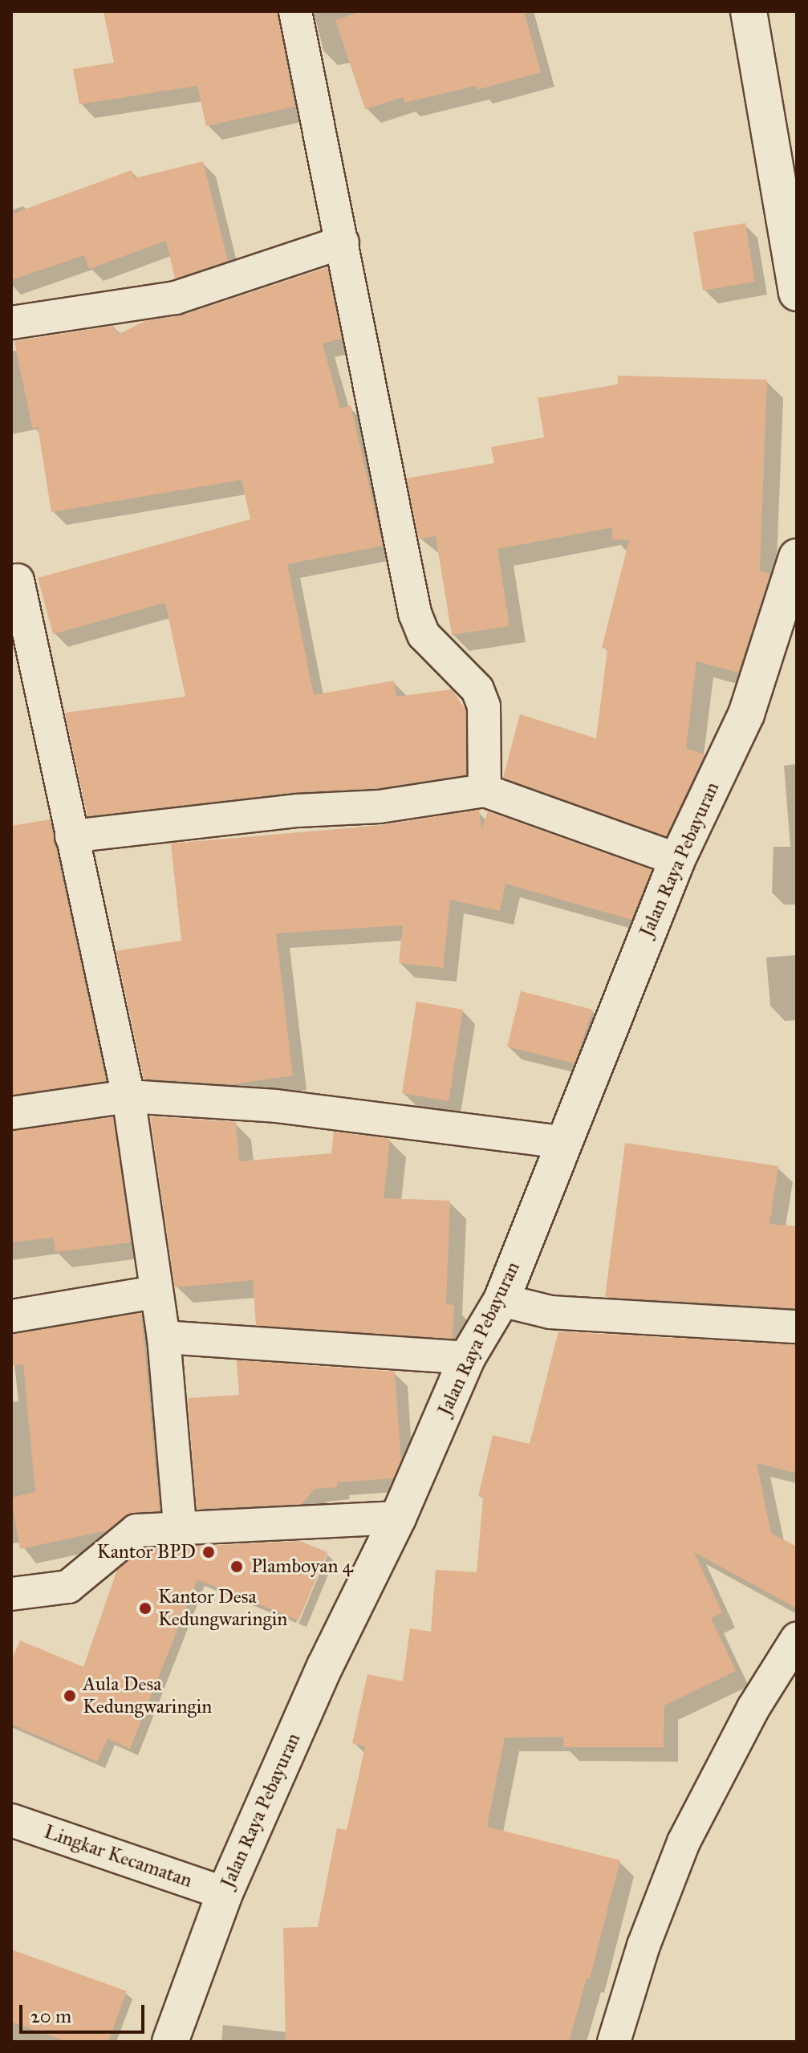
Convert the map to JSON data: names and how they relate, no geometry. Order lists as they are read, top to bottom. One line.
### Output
{"streets":{"main road":["Jalan Raya Pebayuran"],"street":["Lingkar Kecamatan"]},"crossings":[["Jalan Raya Pebayuran","Lingkar Kecamatan"]],"places":["Kantor BPD","Plamboyan 4","Kantor Desa Kedungwaringin","Aula Desa Kedungwaringin"],"scale_bar":"20 m"}
